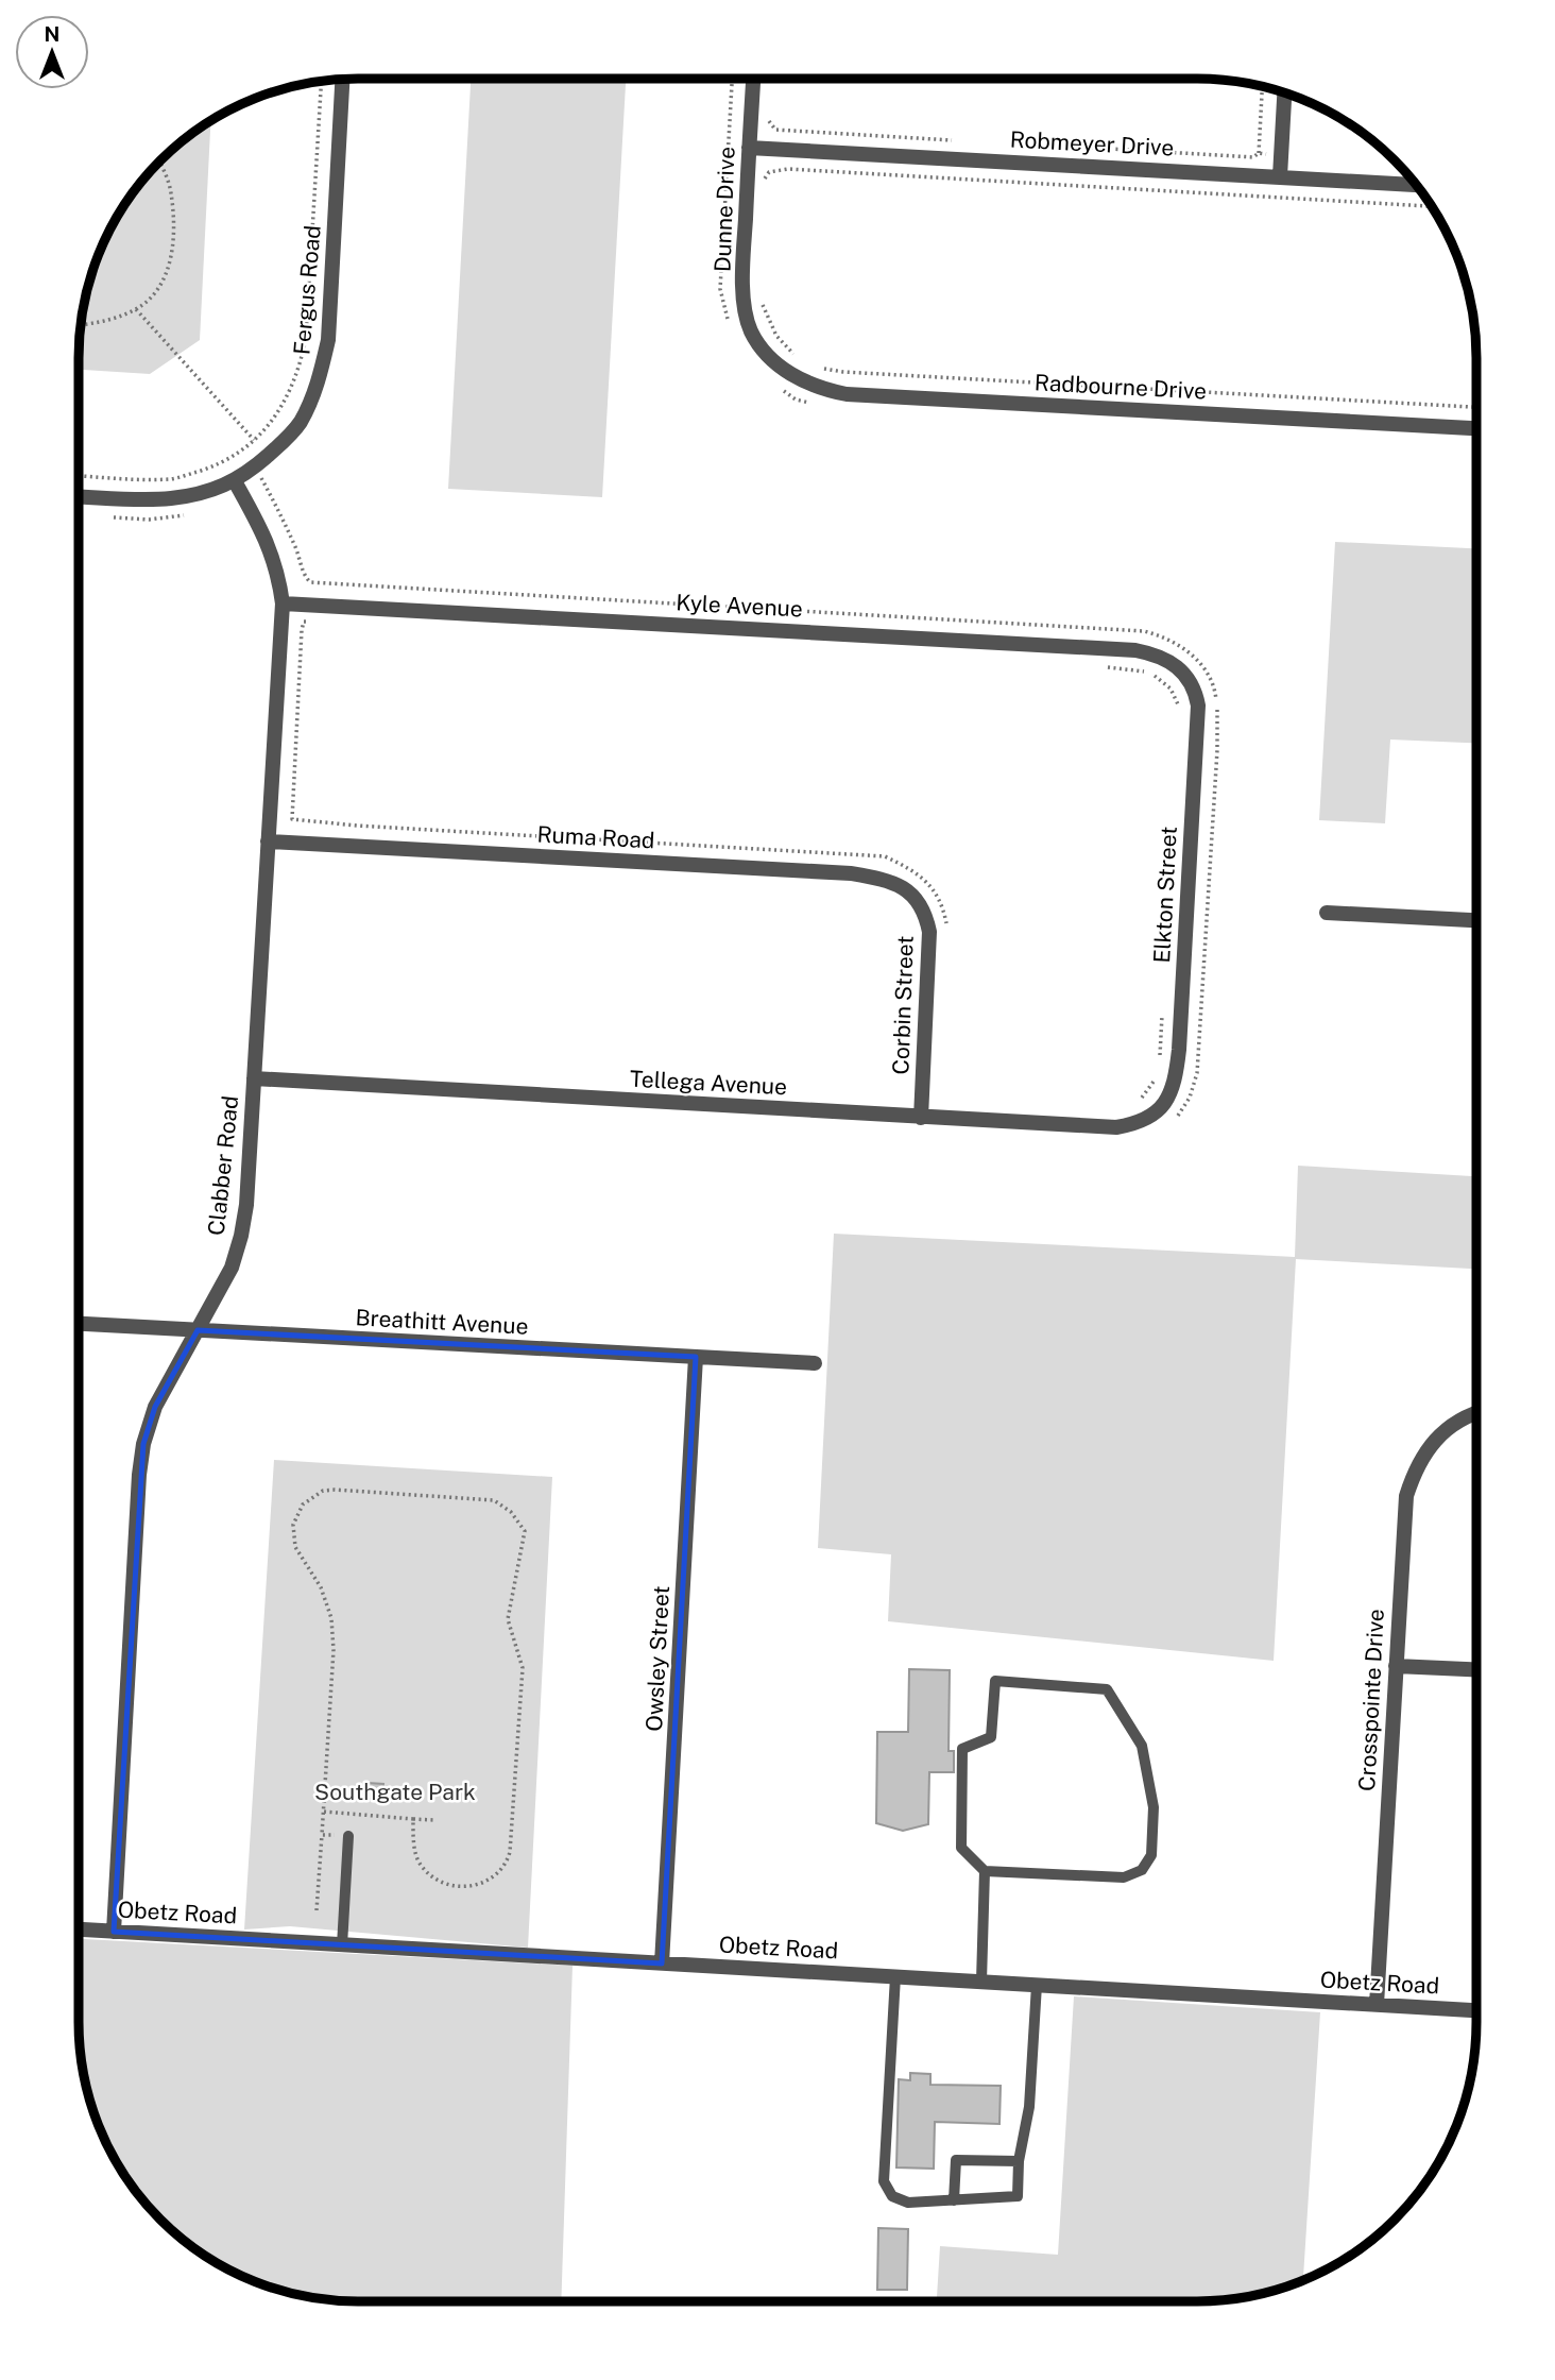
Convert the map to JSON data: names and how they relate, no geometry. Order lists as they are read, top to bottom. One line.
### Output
{"streets":{"street":["Robmeyer Drive","Dunne Drive","Fergus Road","Radbourne Drive","Kyle Avenue","Ruma Road","Elkton Street","Corbin Street","Tellega Avenue","Clabber Road","Breathitt Avenue","Owsley Street","Crosspointe Drive","Obetz Road"]},"crossings":[["Robmeyer Drive","Dunne Drive"],["Dunne Drive","Radbourne Drive"],["Fergus Road","Clabber Road"],["Kyle Avenue","Elkton Street"],["Kyle Avenue","Clabber Road"],["Ruma Road","Corbin Street"],["Ruma Road","Clabber Road"],["Elkton Street","Tellega Avenue"],["Corbin Street","Tellega Avenue"],["Tellega Avenue","Clabber Road"],["Clabber Road","Breathitt Avenue"],["Clabber Road","Obetz Road"],["Breathitt Avenue","Owsley Street"],["Owsley Street","Obetz Road"],["Crosspointe Drive","Obetz Road"]],"parks":["Southgate Park"],"north":"top"}
